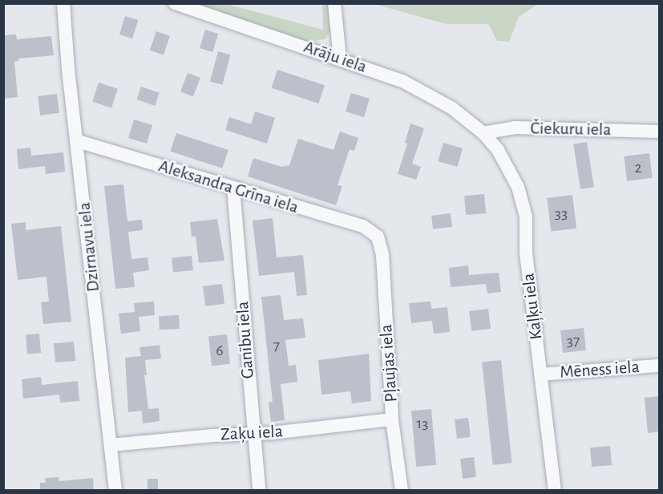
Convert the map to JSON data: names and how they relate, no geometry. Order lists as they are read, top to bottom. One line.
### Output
{"streets":{"street":["Arāju iela","Čiekuru iela","Aleksandra Grīna iela","Dzirnavu iela","Kaļķu iela","Ganību iela","Pļaujas iela","Mēness iela","Zaķu iela"]},"crossings":[["Arāju iela","Čiekuru iela"],["Arāju iela","Kaļķu iela"],["Čiekuru iela","Kaļķu iela"],["Aleksandra Grīna iela","Dzirnavu iela"],["Aleksandra Grīna iela","Ganību iela"],["Aleksandra Grīna iela","Pļaujas iela"],["Dzirnavu iela","Zaķu iela"],["Kaļķu iela","Mēness iela"],["Ganību iela","Zaķu iela"],["Pļaujas iela","Zaķu iela"]],"house_numbers":["2","33","37","7","6","13"]}
